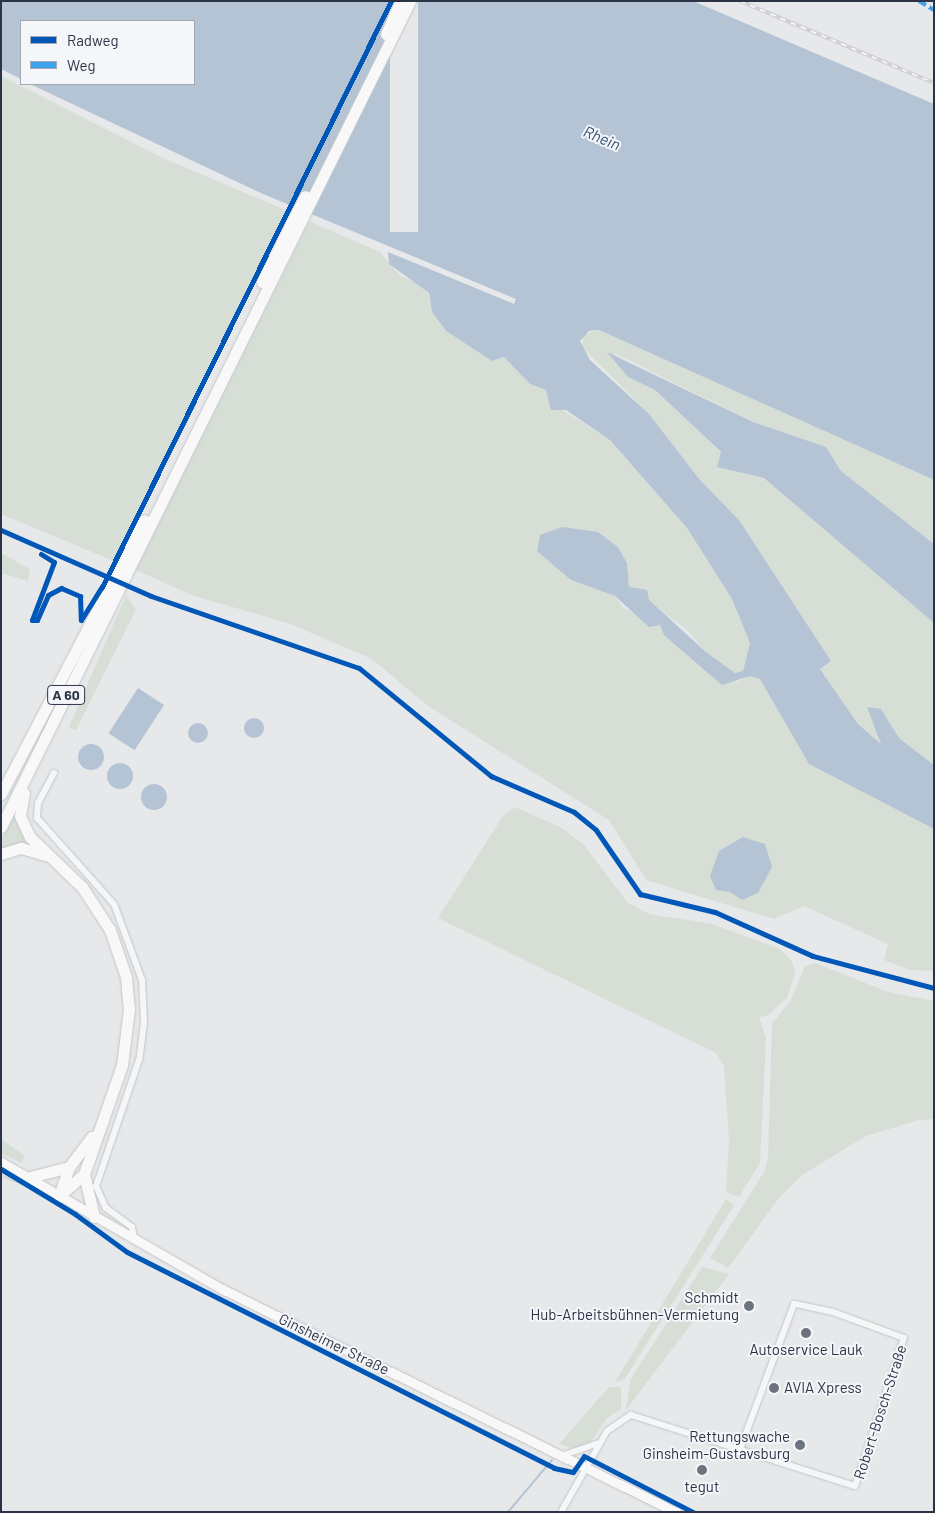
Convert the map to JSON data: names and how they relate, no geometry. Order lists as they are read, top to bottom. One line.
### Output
{"streets":{"highway":["A 60"],"main road":["Ginsheimer Straße"],"street":["Robert-Bosch-Straße"]},"water":["Rhein"],"places":["Schmidt Hub-Arbeitsbühnen-Vermietung","Autoservice Lauk","AVIA Xpress","Rettungswache Ginsheim-Gustavsburg","tegut"],"legend":["Radweg","Weg"]}
